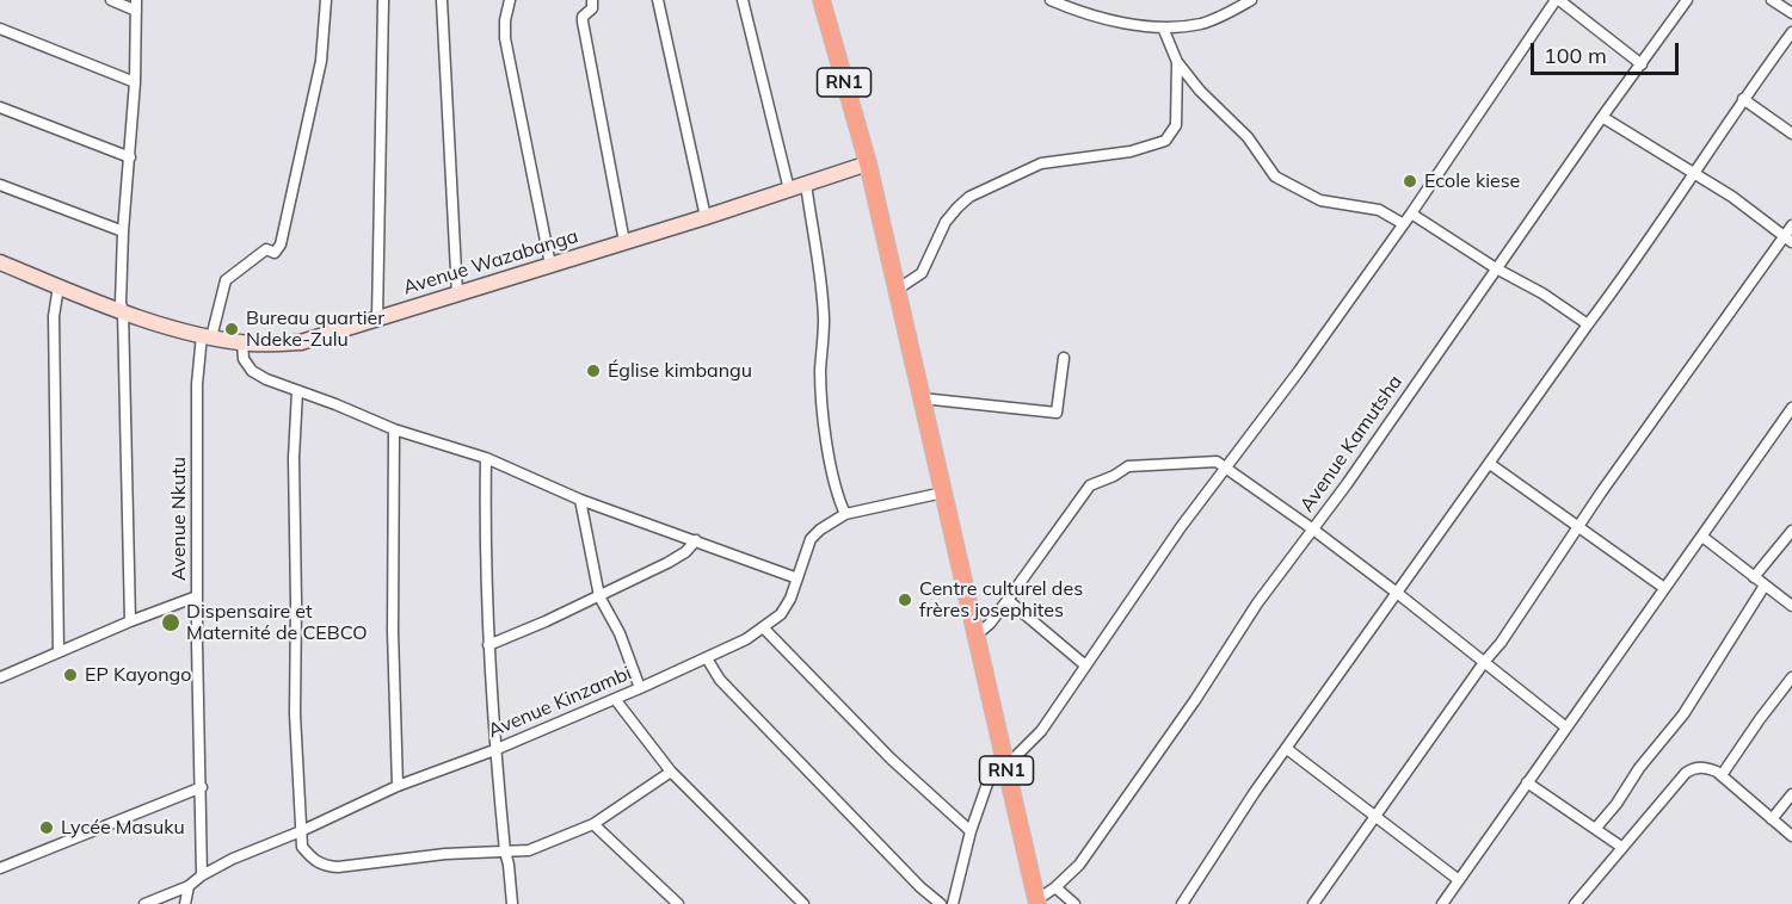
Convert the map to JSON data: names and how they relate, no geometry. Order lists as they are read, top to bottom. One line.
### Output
{"streets":{"highway":["RN1"],"main road":["Avenue Wazabanga"],"street":["Avenue Kamutsha","Avenue Nkutu","Avenue Kinzambi"]},"crossings":[["RN1","Avenue Wazabanga"],["RN1","Avenue Kamutsha"],["RN1","Avenue Kinzambi"],["Avenue Wazabanga","Avenue Nkutu"],["Avenue Nkutu","Avenue Kinzambi"]],"places":["Ecole kiese","Bureau quartier Ndeke-Zulu","Église kimbangu","Centre culturel des frères josephites","Dispensaire et Maternité de CEBCO","EP Kayongo","Lycée Masuku"],"scale_bar":"100 m"}
